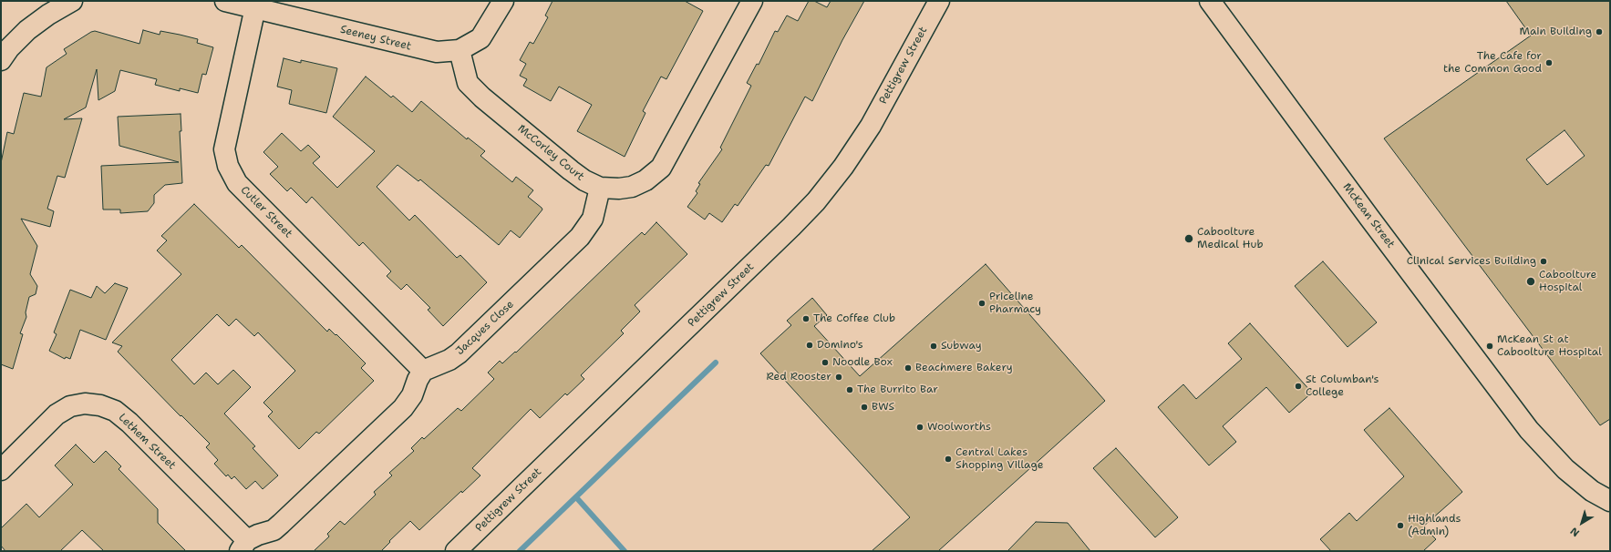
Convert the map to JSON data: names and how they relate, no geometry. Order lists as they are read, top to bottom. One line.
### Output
{"streets":{"street":["Seeney Street","Pettigrew Street","McCorley Court","Cutler Street","McKean Street","Jacques Close","Lethem Street"]},"crossings":[["Seeney Street","McCorley Court"],["Seeney Street","Cutler Street"],["McCorley Court","Jacques Close"],["Cutler Street","Jacques Close"]],"places":["Main Building","The Cafe for the Common Good","Caboolture Medical Hub","Clinical Services Building","Caboolture Hospital","Priceline Pharmacy","The Coffee Club","Domino's","Subway","McKean St at Caboolture Hospital","Noodle Box","Beachmere Bakery","Red Rooster","St Columban's College","The Burrito Bar","BWS","Woolworths","Central Lakes Shopping Village","Highlands (Admin)"],"north":"bottom left"}
